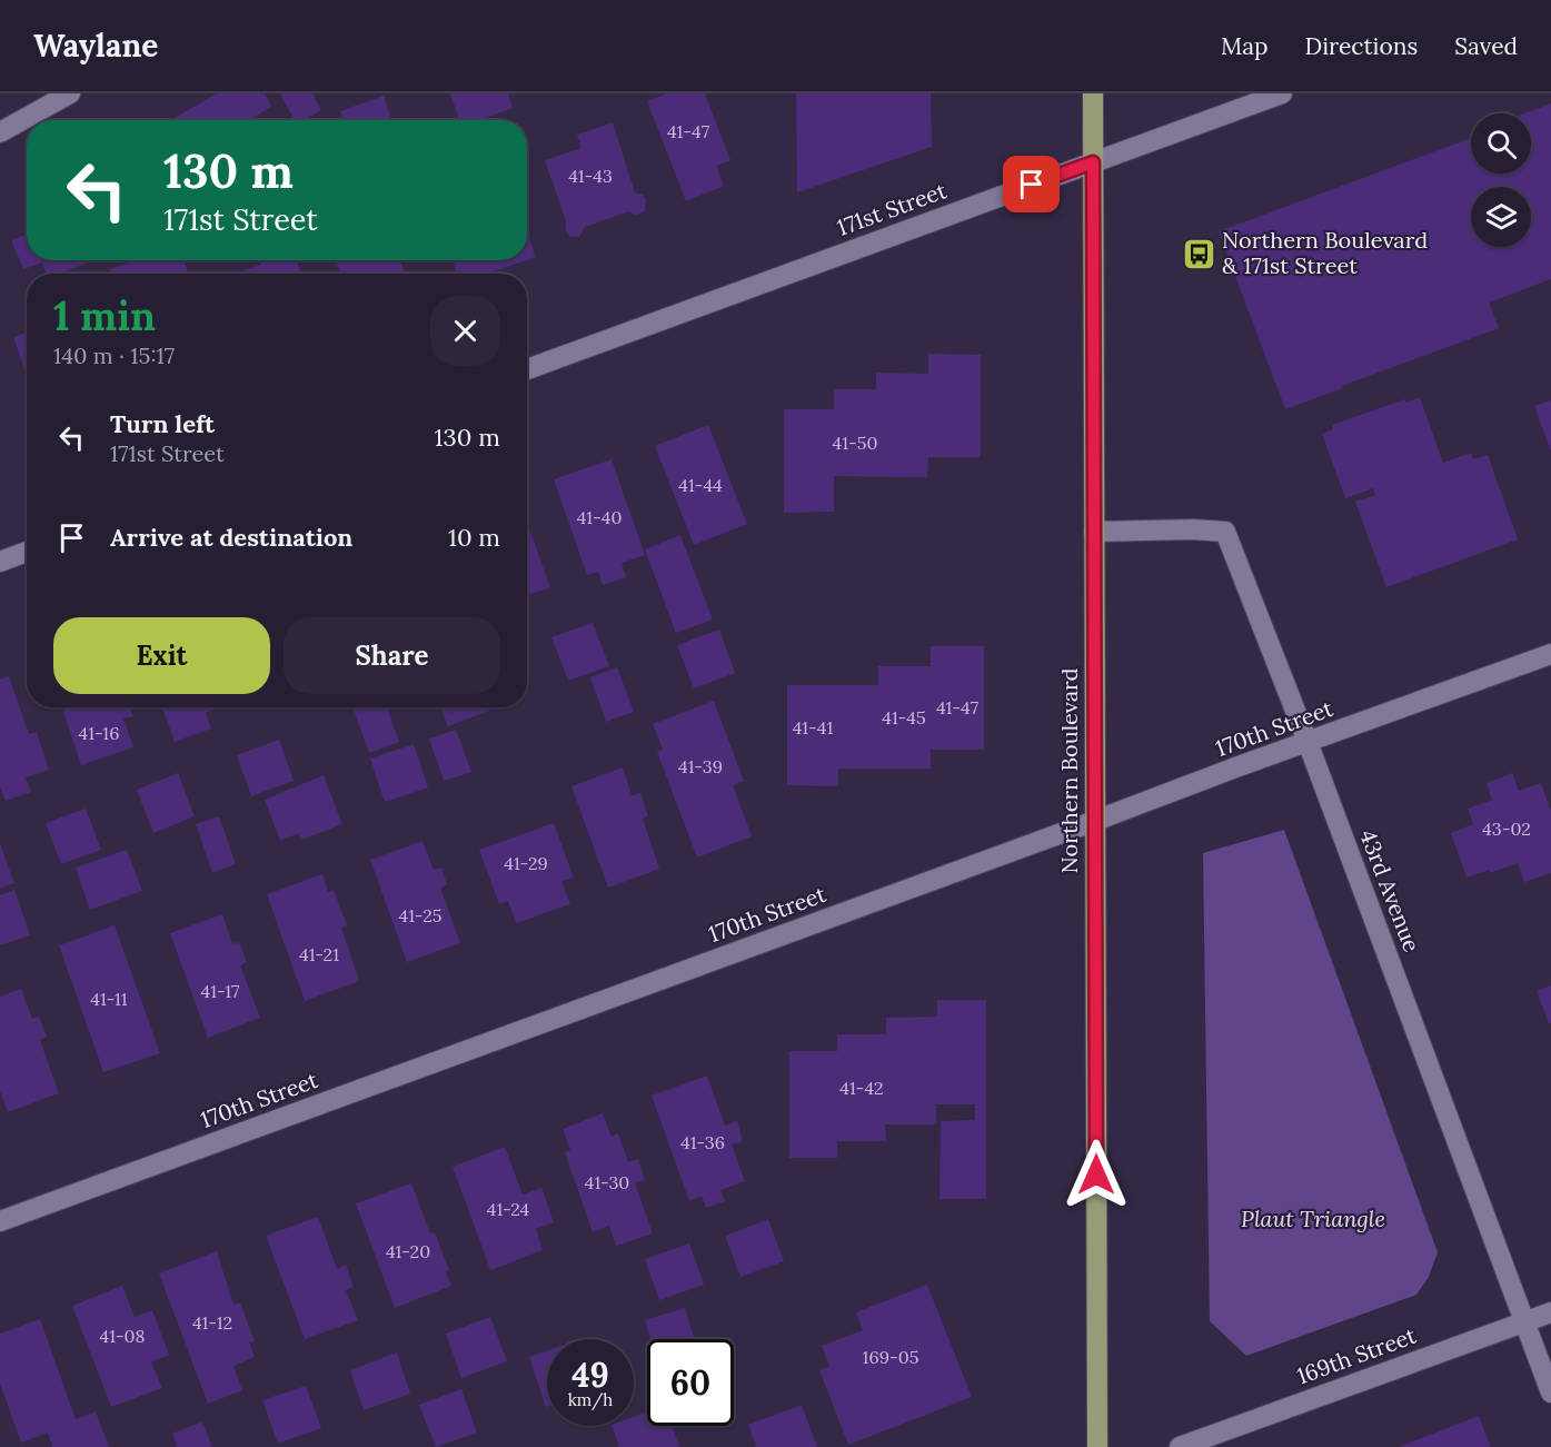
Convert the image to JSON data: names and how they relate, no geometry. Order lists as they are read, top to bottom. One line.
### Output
{"streets":{"main road":["Northern Boulevard"],"street":["171st Street","170th Street","43rd Avenue","169th Street"]},"crossings":[["171st Street","Northern Boulevard"],["170th Street","Northern Boulevard"],["170th Street","43rd Avenue"],["Northern Boulevard","43rd Avenue"],["43rd Avenue","169th Street"]],"parks":["Plaut Triangle"],"places":{"bus stop":["Northern Boulevard & 171st Street"]},"house_numbers":["41-47","41-43","41-50","41-44","41-40","41-47","41-45","41-41","41-16","41-39","43-02","41-29","41-25","41-21","41-17","41-11","41-42","41-36","41-30","41-24","41-20","41-12","41-08","169-05"],"page":{"header":"Waylane","nav":["Map","Directions","Saved"],"turn":["130 m","171st Street"],"heading":["1 min","140 m · 15:17"],"list":[{"name":"Turn left","note":"171st Street","value":"130 m"},{"name":"Arrive at destination","value":"10 m"}],"buttons":["Exit","Share"],"speed":"49 km/h","limit":"60"}}
